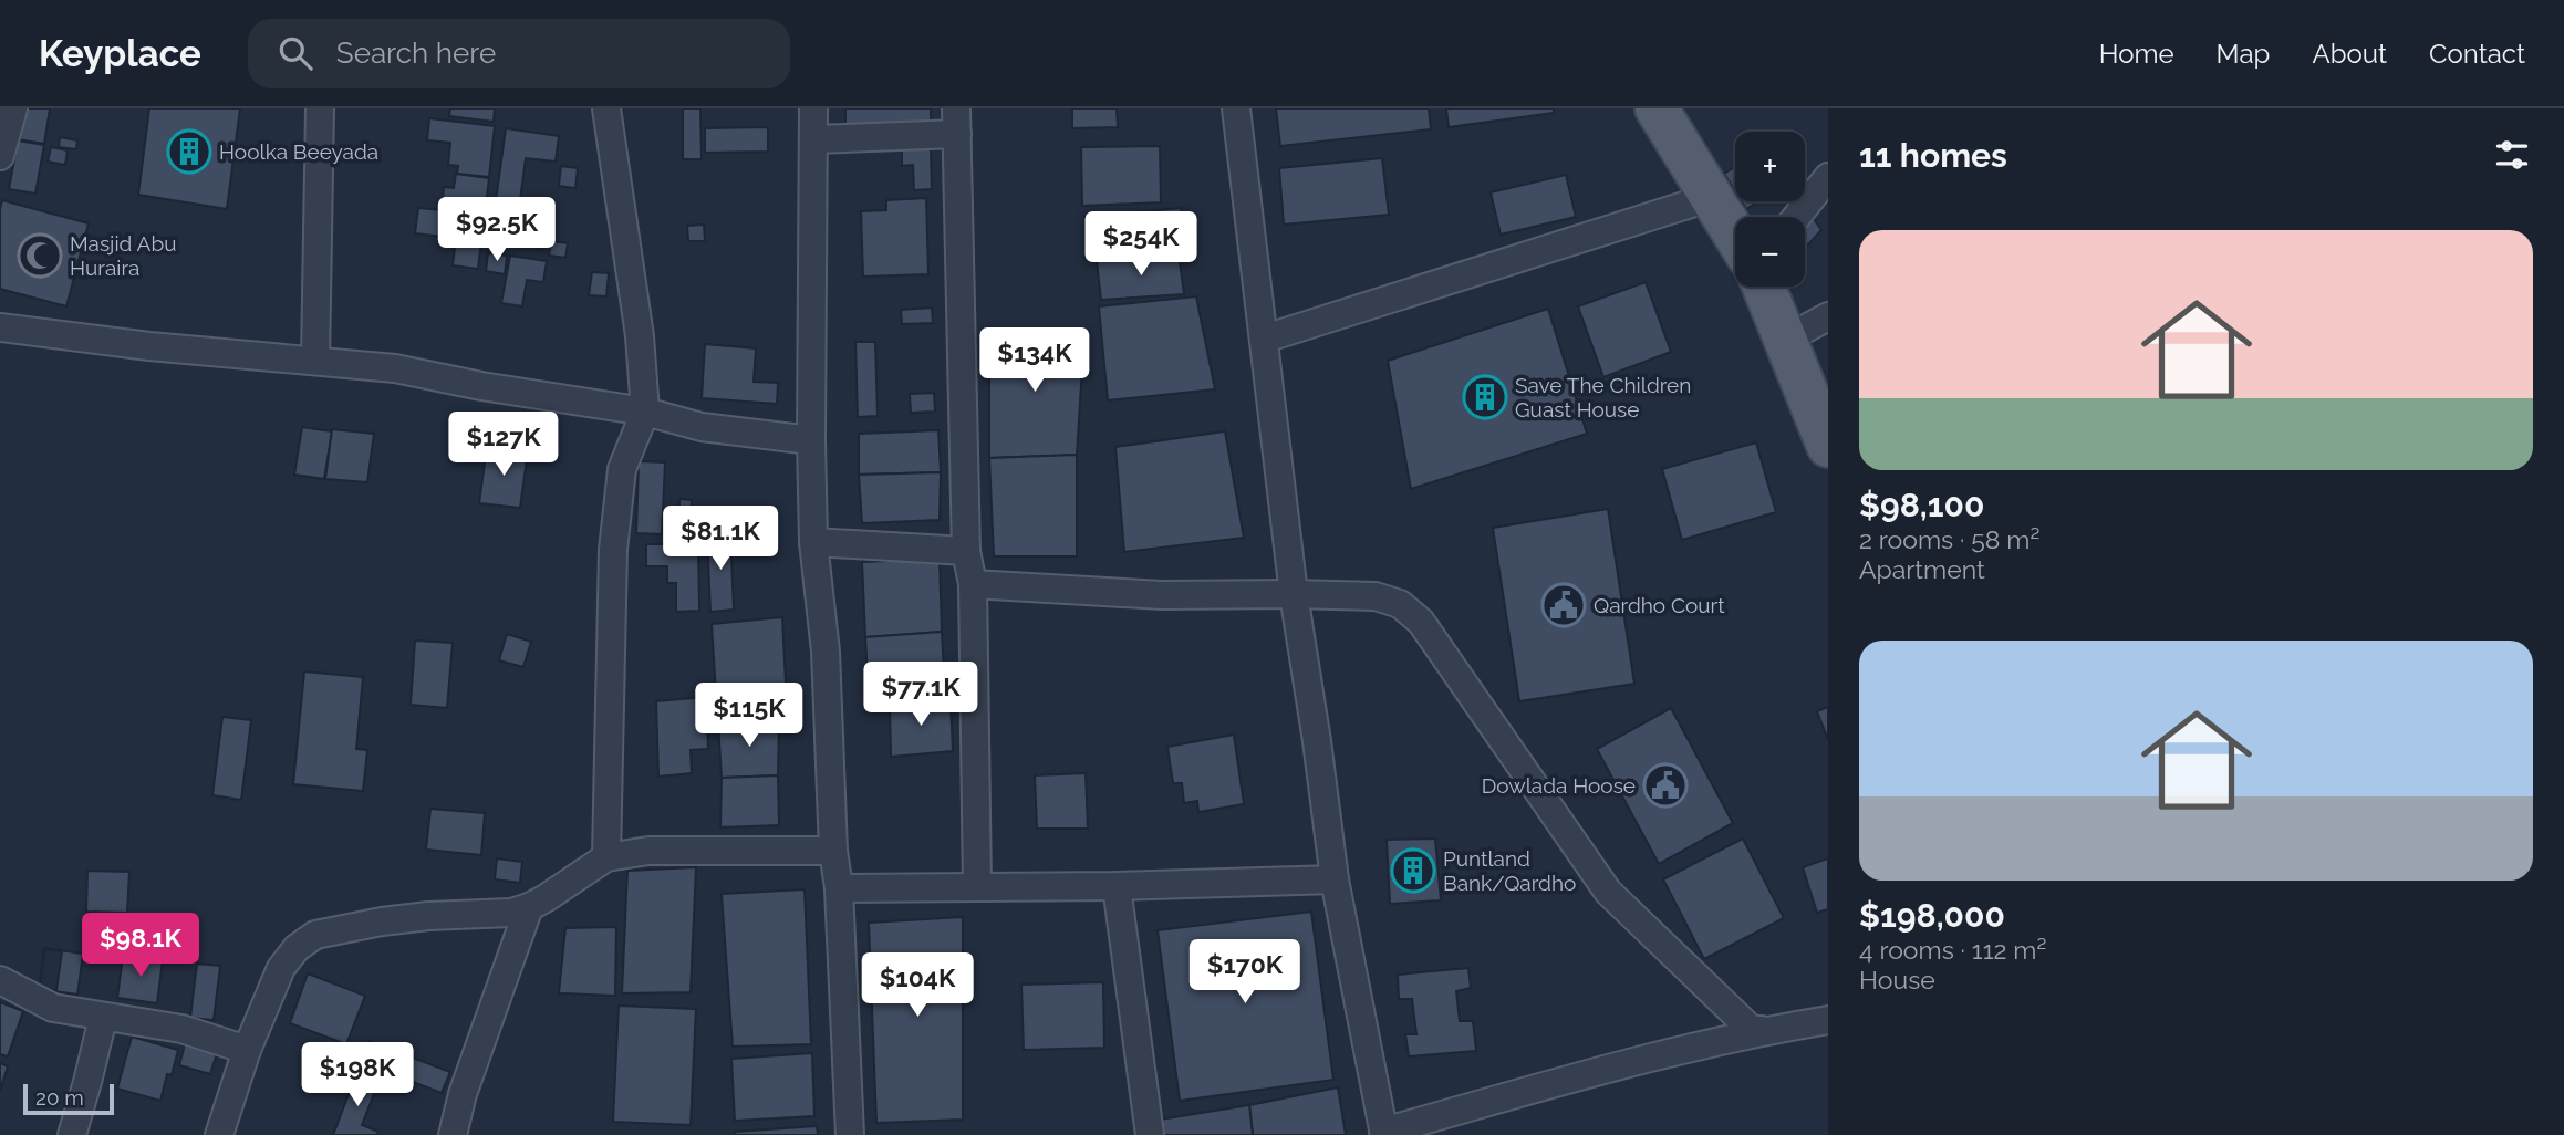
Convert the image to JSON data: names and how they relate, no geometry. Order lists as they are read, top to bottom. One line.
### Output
{"places":{"building":["Hoolka Beeyada","Save The Children Guast House","Puntland Bank/Qardho"],"mosque":["Masjid Abu Huraira"],"public building":["Qardho Court","Dowlada Hoose"]},"scale_bar":"20 m","page":{"header":"Keyplace","search":"Search here","nav":["Home","Map","About","Contact"],"heading":"11 homes","map_buttons":["+","−"],"price":["$92.5K","$254K","$134K","$127K","$81.1K","$77.1K","$115K","$98.1K","$170K","$104K","$198K"],"list":[{"name":"$98,100","note":"2 rooms · 58 m² · Apartment"},{"name":"$198,000","note":"4 rooms · 112 m² · House"}],"scale":"20 m"}}
